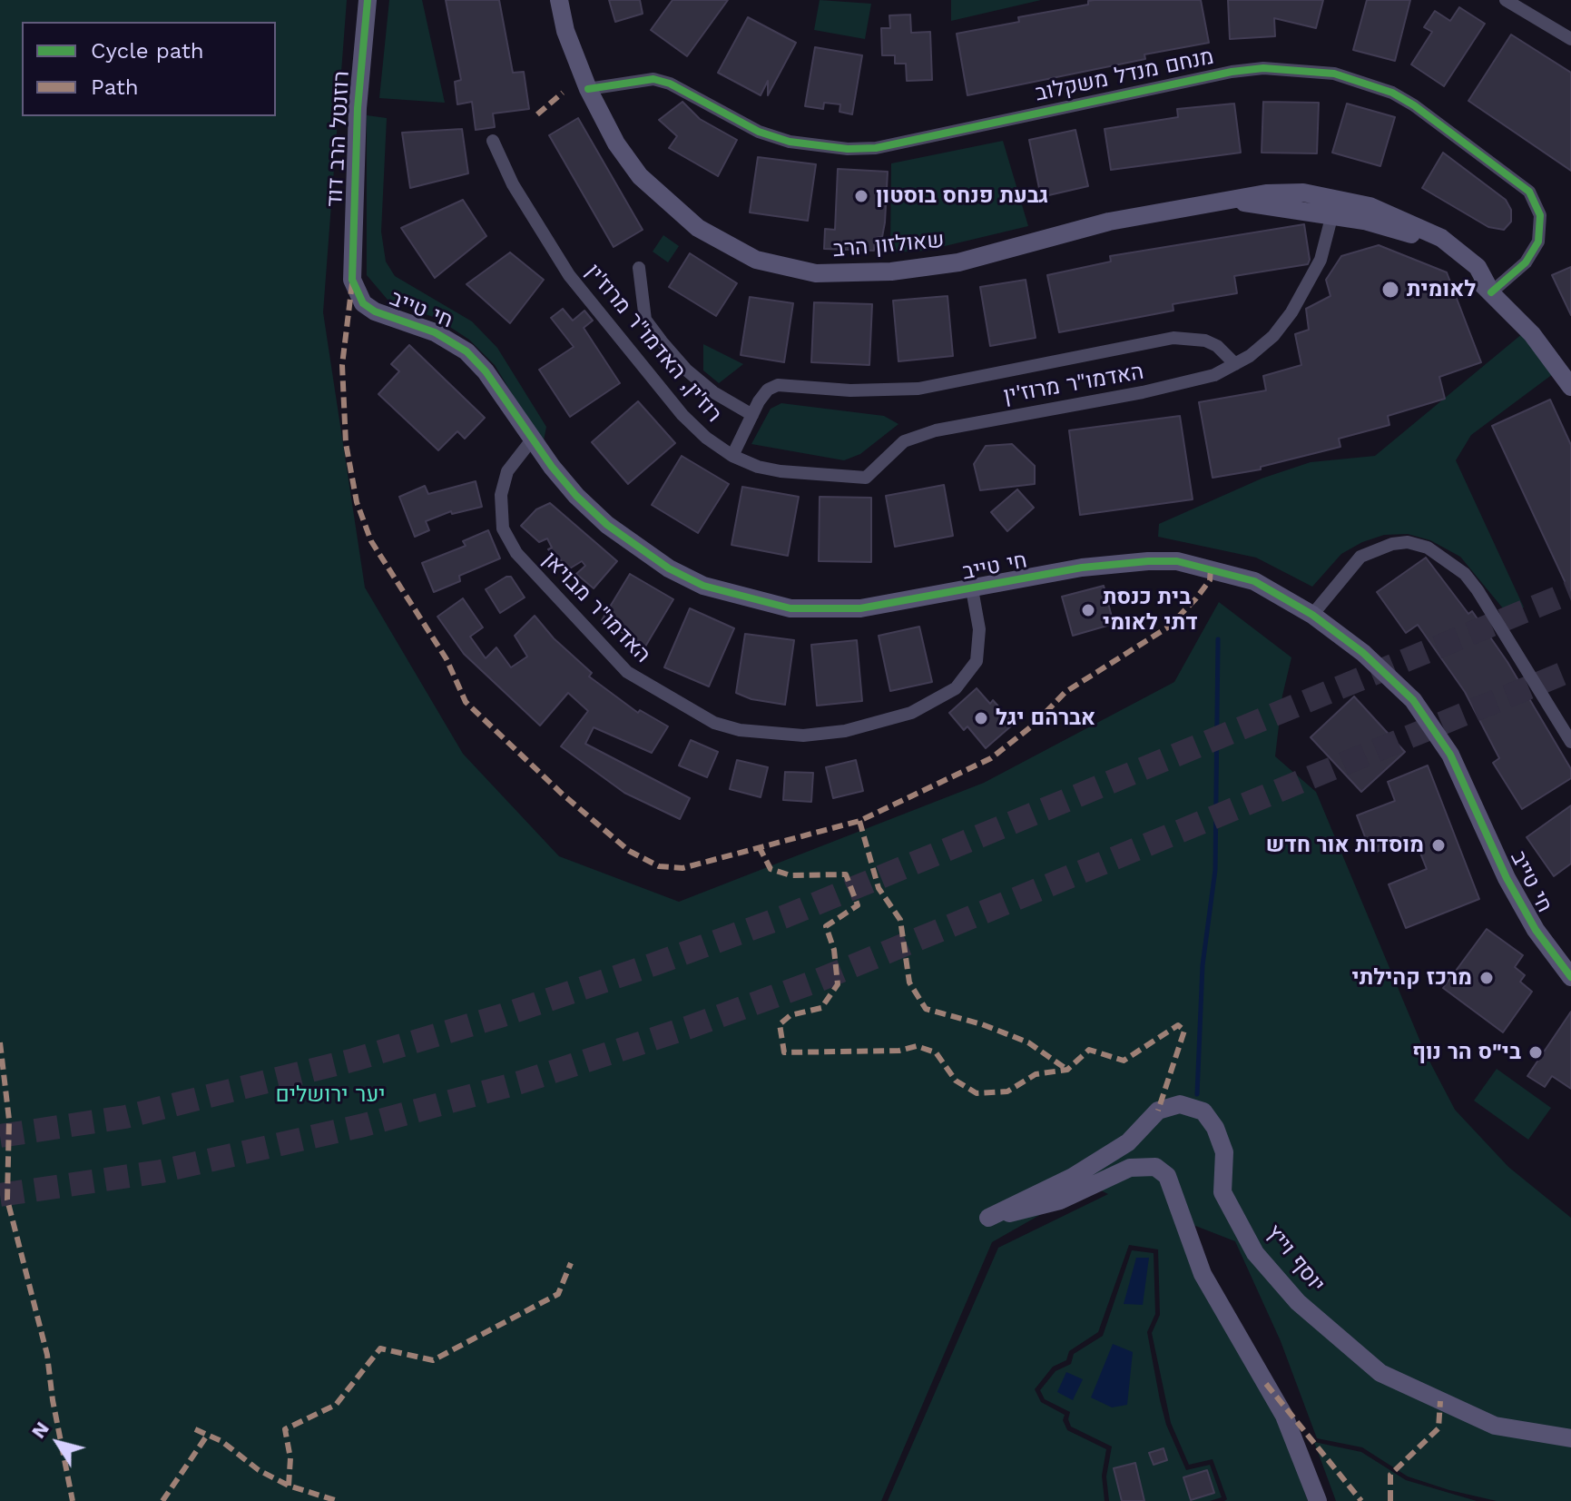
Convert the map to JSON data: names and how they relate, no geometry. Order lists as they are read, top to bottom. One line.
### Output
{"streets":{"street":["מנחם מנדל משקלוב","רוזנטל הרב דוד","שאולזון הרב","חי טייב","רוז'ין, האדמו\"ר מרוז'ין","האדמו\"ר מרוז'ין","האדמו\"ר מבויאן","יוסף וייץ"]},"crossings":[["מנחם מנדל משקלוב","שאולזון הרב"],["רוזנטל הרב דוד","חי טייב"],["שאולזון הרב","האדמו\"ר מרוז'ין"],["חי טייב","האדמו\"ר מבויאן"],["רוז'ין, האדמו\"ר מרוז'ין","האדמו\"ר מרוז'ין"]],"parks":["יער ירושלים"],"places":["גבעת פנחס בוסטון","לאומית","בית כנסת דתי לאומי","אברהם יגל","מוסדות אור חדש","מרכז קהילתי","בי\"ס הר נוף"],"legend":["Cycle path","Path"],"north":"top left"}
